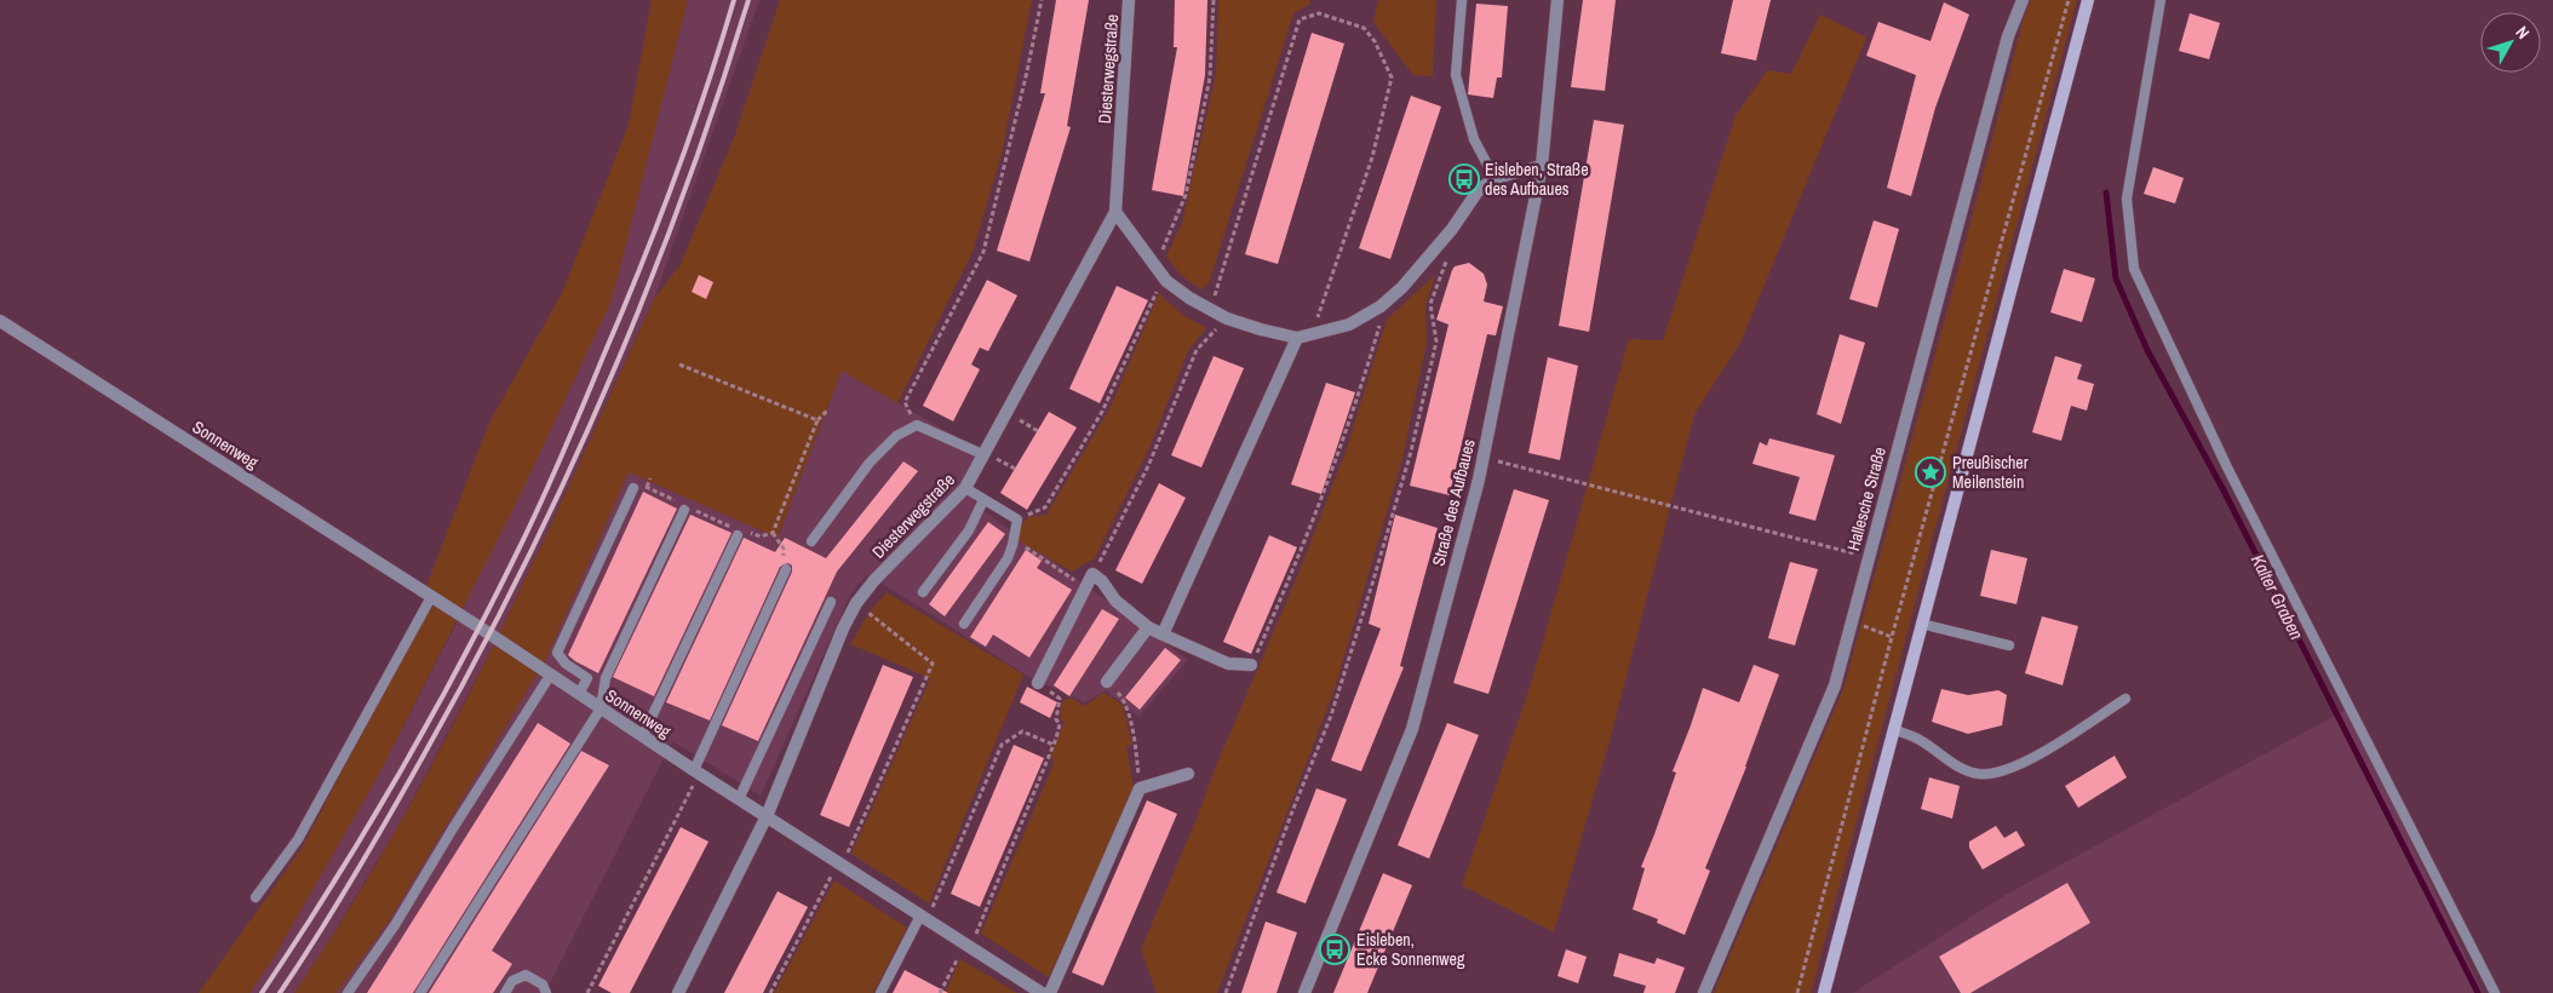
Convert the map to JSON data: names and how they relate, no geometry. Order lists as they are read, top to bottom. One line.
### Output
{"streets":{"street":["Diesterwegstraße","Sonnenweg","Hallesche Straße","Straße des Aufbaues"]},"crossings":[["Diesterwegstraße","Sonnenweg"]],"water":["Kalter Graben"],"places":{"bus stop":["Eisleben, Straße des Aufbaues","Eisleben, Ecke Sonnenweg"],"place":["Preußischer Meilenstein"]},"north":"top right"}
